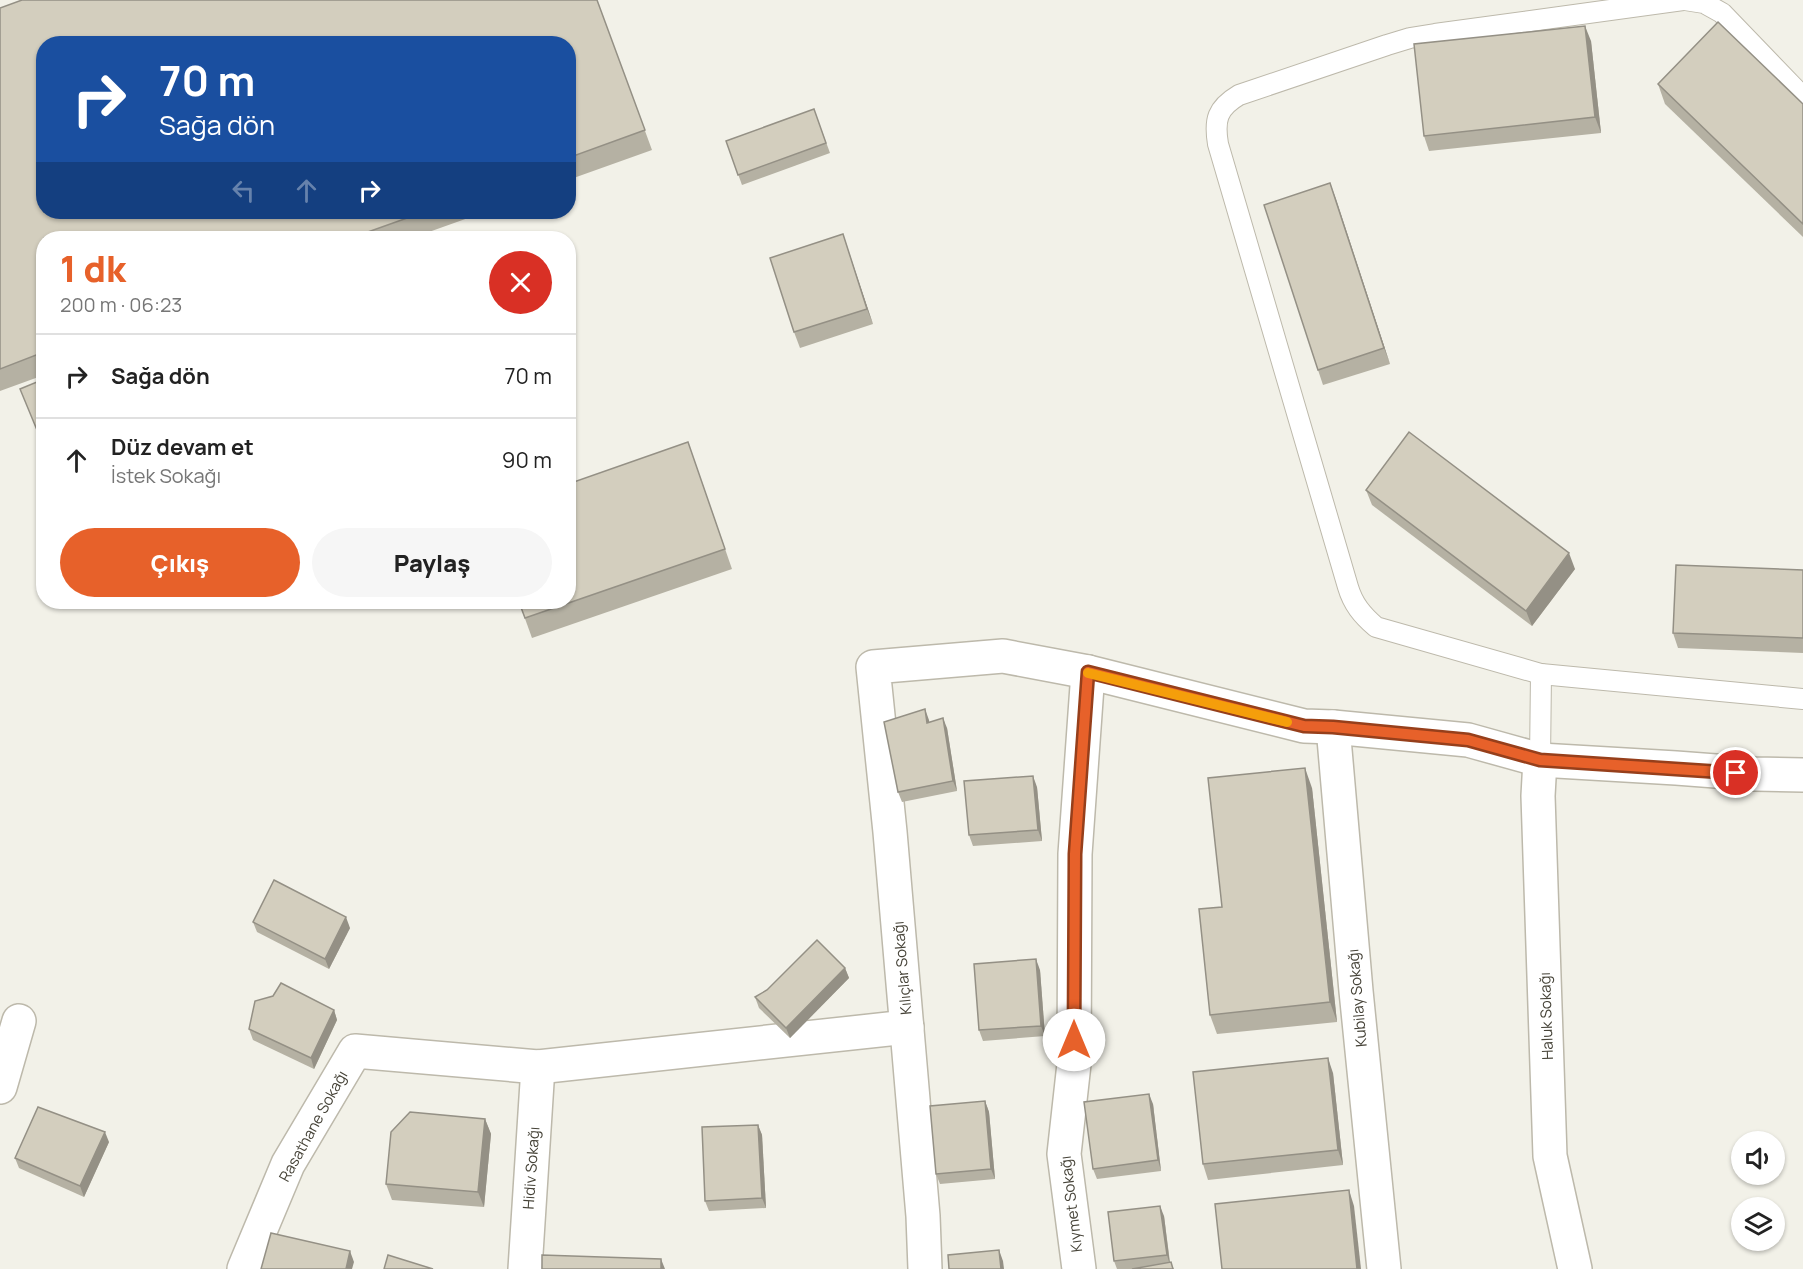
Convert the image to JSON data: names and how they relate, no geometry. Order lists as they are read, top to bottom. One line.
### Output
{"streets":{"street":["Kılıçlar Sokağı","Kubilay Sokağı","Haluk Sokağı","Rasathane Sokağı","Hidiv Sokağı","Kıymet Sokağı"]},"crossings":[["Kılıçlar Sokağı","Kıymet Sokağı"],["Rasathane Sokağı","Hidiv Sokağı"]],"page":{"turn":["70 m","Sağa dön"],"heading":["1 dk","200 m · 06:23"],"list":[{"name":"Sağa dön","value":"70 m"},{"name":"Düz devam et","note":"İstek Sokağı","value":"90 m"}],"buttons":["Çıkış","Paylaş"]}}
